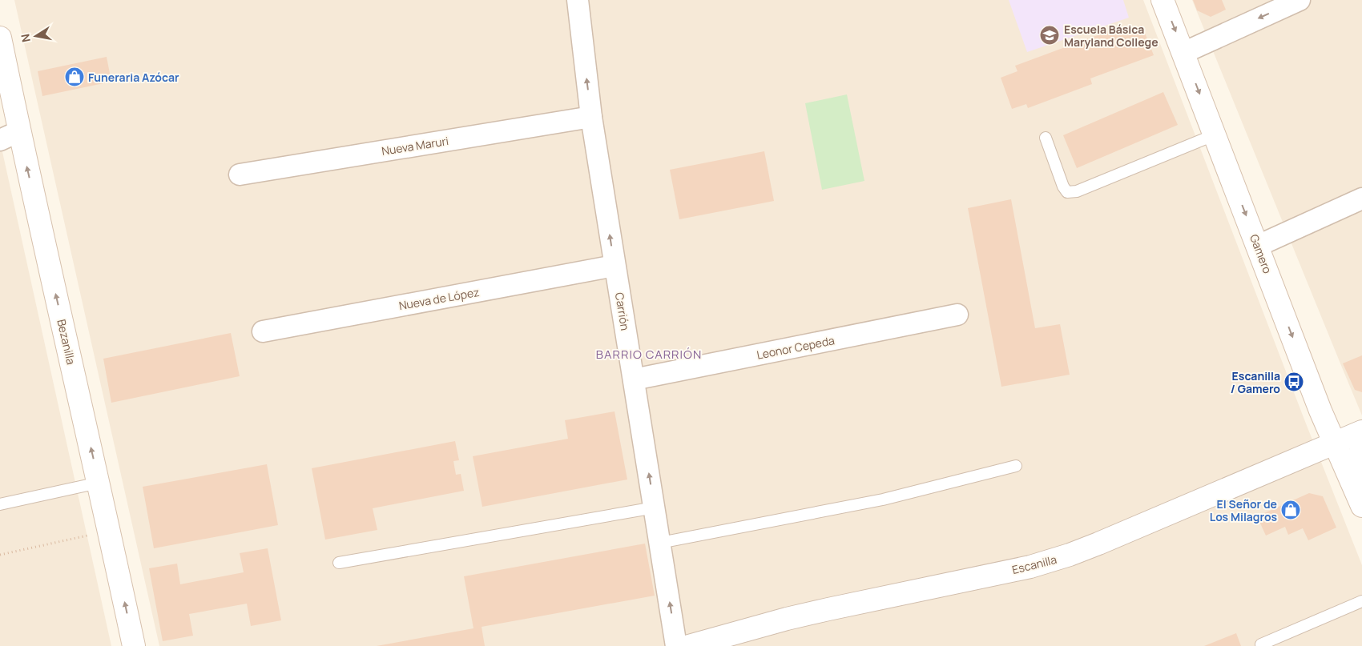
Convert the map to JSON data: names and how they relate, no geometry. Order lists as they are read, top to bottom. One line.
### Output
{"streets":{"main road":["Gamero","Bezanilla","Escanilla"],"street":["Nueva Maruri","Nueva de López","Carrión","Leonor Cepeda"]},"crossings":[["Nueva Maruri","Carrión"],["Gamero","Escanilla"],["Nueva de López","Carrión"],["Carrión","Leonor Cepeda"]],"one_way":["Gamero","Carrión","Bezanilla"],"districts":["BARRIO CARRIÓN"],"places":{"school or university":["Escuela Básica Maryland College"],"shop":["Funeraria Azócar","El Señor de Los Milagros"],"bus stop":["Escanilla / Gamero"]},"north":"left"}
